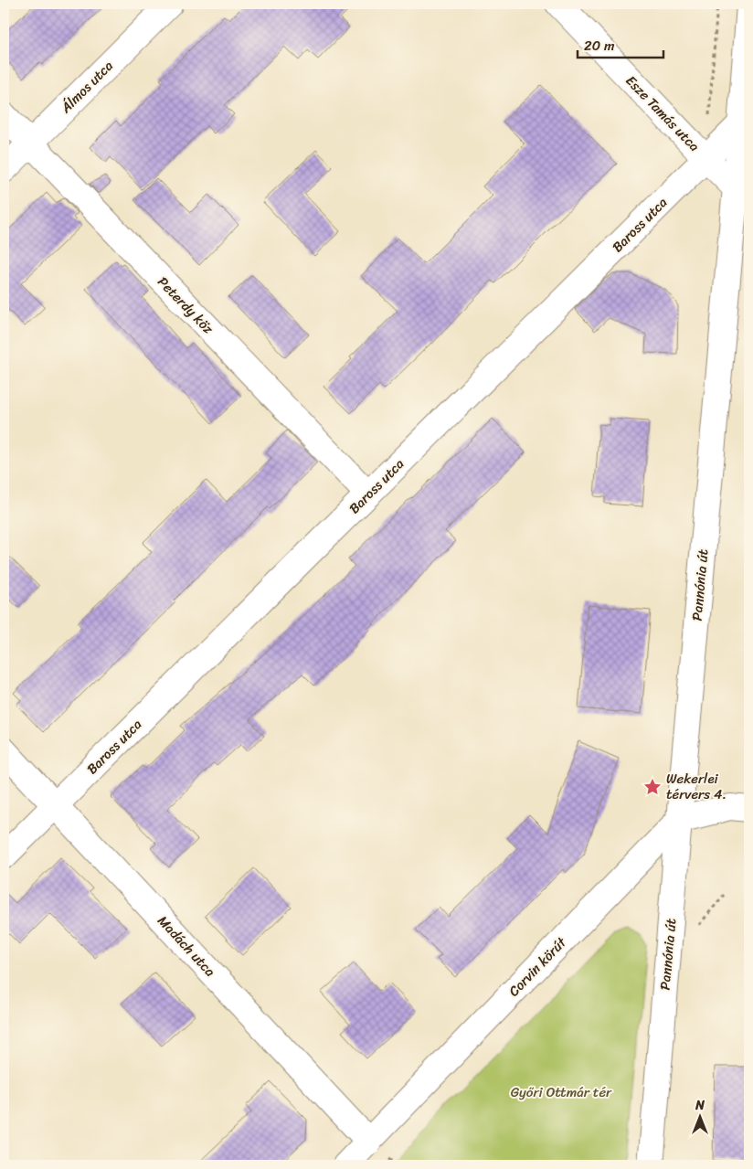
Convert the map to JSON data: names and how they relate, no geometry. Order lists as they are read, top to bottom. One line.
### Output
{"streets":{"street":["Álmos utca","Esze Tamás utca","Baross utca","Peterdy köz","Pannónia út","Madách utca","Corvin körút"]},"crossings":[["Álmos utca","Peterdy köz"],["Esze Tamás utca","Baross utca"],["Esze Tamás utca","Pannónia út"],["Baross utca","Peterdy köz"],["Baross utca","Pannónia út"],["Baross utca","Madách utca"],["Pannónia út","Corvin körút"],["Madách utca","Corvin körút"]],"parks":["Győri Ottmár tér"],"places":{"place":["Wekerlei térvers 4."]},"scale_bar":"20 m","north":"top"}
